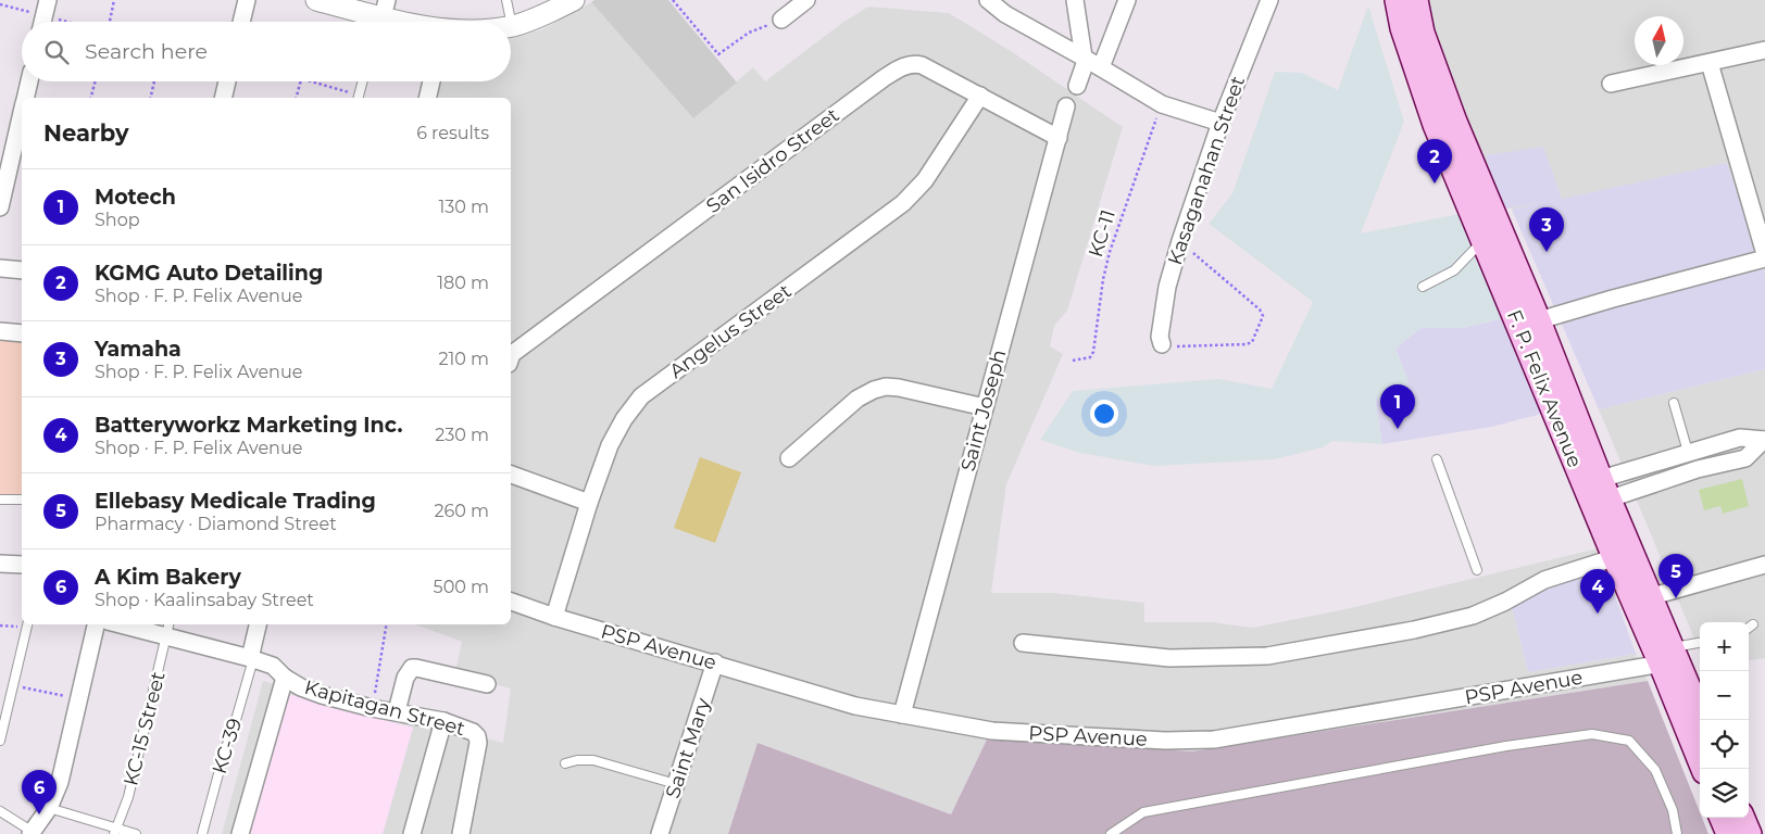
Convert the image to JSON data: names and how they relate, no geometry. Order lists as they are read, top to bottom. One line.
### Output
{"streets":{"main road":["F. P. Felix Avenue"],"street":["San Isidro Street","Kasaganahan Street","Angelus Street","Saint Joseph","PSP Avenue","Kapitagan Street","Saint Mary"],"lane":["KC-15 Street","KC-39"],"path":["KC-11"]},"crossings":[["San Isidro Street","Angelus Street"],["San Isidro Street","Saint Joseph"],["Angelus Street","PSP Avenue"],["F. P. Felix Avenue","PSP Avenue"],["Saint Joseph","PSP Avenue"],["PSP Avenue","Saint Mary"],["Kapitagan Street","KC-15 Street"],["Kapitagan Street","KC-39"]],"north":"top","page":{"search":"Search here","heading":["Nearby","6 results"],"pins":["2","3","1","5","4","6"],"list":[{"mark":"1","name":"Motech","note":"Shop","value":"130 m"},{"mark":"2","name":"KGMG Auto Detailing","note":"Shop · F. P. Felix Avenue","value":"180 m"},{"mark":"3","name":"Yamaha","note":"Shop · F. P. Felix Avenue","value":"210 m"},{"mark":"4","name":"Batteryworkz Marketing Inc.","note":"Shop · F. P. Felix Avenue","value":"230 m"},{"mark":"5","name":"Ellebasy Medicale Trading","note":"Pharmacy · Diamond Street","value":"260 m"},{"mark":"6","name":"A Kim Bakery","note":"Shop · Kaalinsabay Street","value":"500 m"}],"map_buttons":["+","−"]}}
